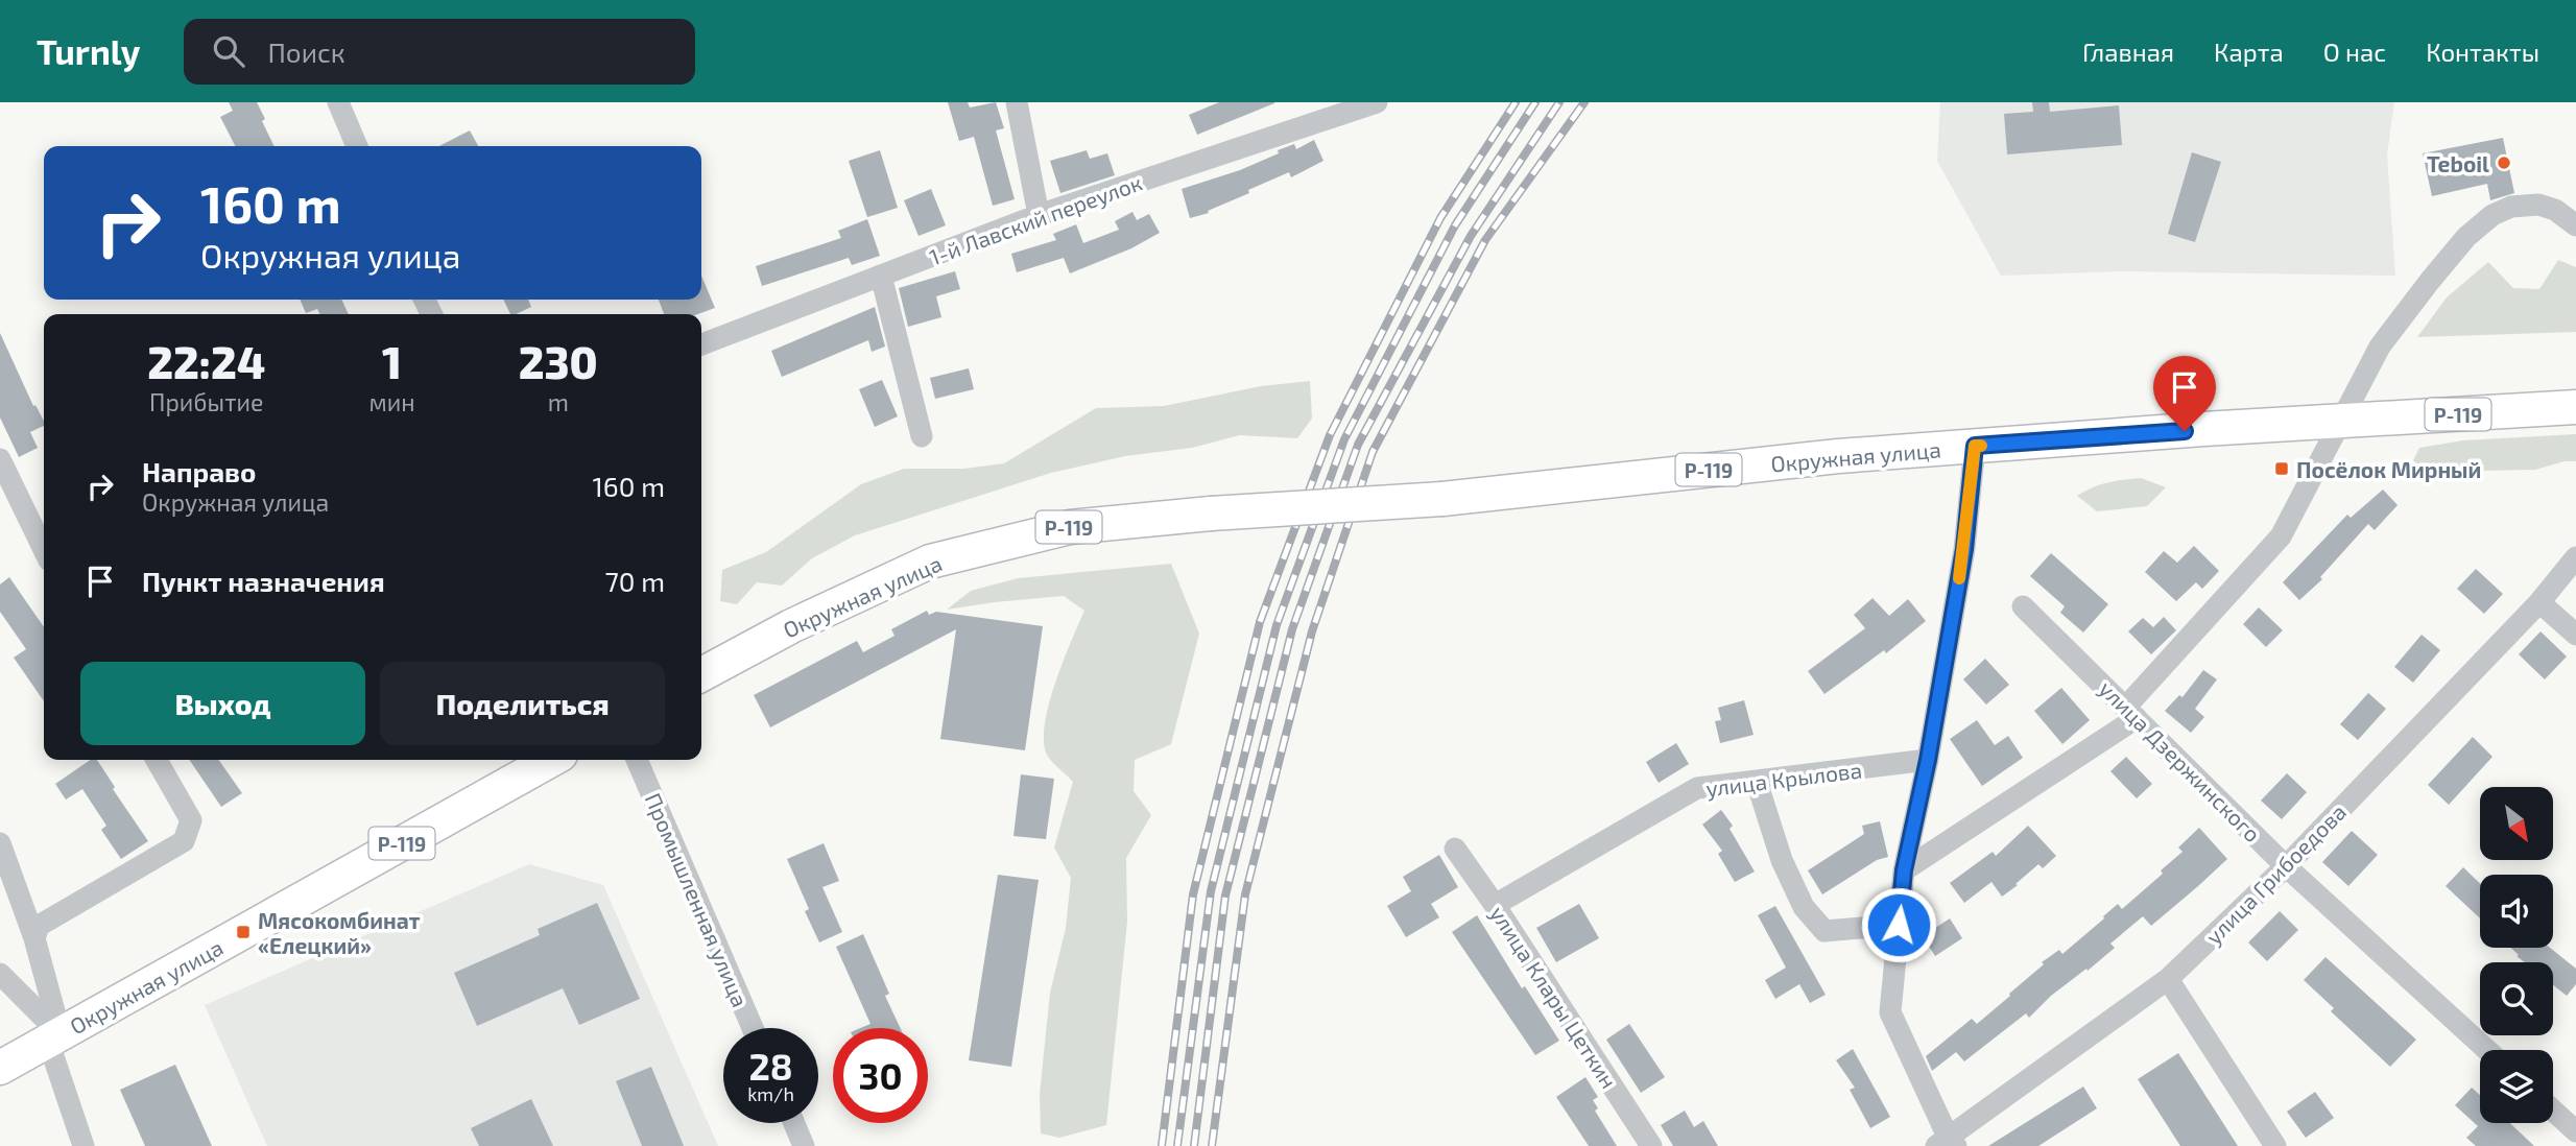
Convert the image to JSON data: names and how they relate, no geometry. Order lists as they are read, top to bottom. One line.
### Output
{"streets":{"highway":["Р-119","Окружная улица"],"street":["1-й Лавский переулок","улица Дзержинского","улица Крылова","улица Грибоедова","Промышленная улица","улица Клары Цеткин"]},"crossings":[["улица Дзержинского","улица Грибоедова"],["улица Крылова","улица Клары Цеткин"]],"places":{"other":["Teboil"],"transit":["Посёлок Мирный","Мясокомбинат «Елецкий»"]},"north":"bottom right","page":{"header":"Turnly","search":"Поиск","nav":["Главная","Карта","О нас","Контакты"],"turn":["160 m","Окружная улица"],"eta":["22:24","Прибытие","1","мин","230","m"],"list":[{"name":"Направо","note":"Окружная улица","value":"160 m"},{"name":"Пункт назначения","value":"70 m"}],"buttons":["Выход","Поделиться"],"speed":"28 km/h","limit":"30"}}
